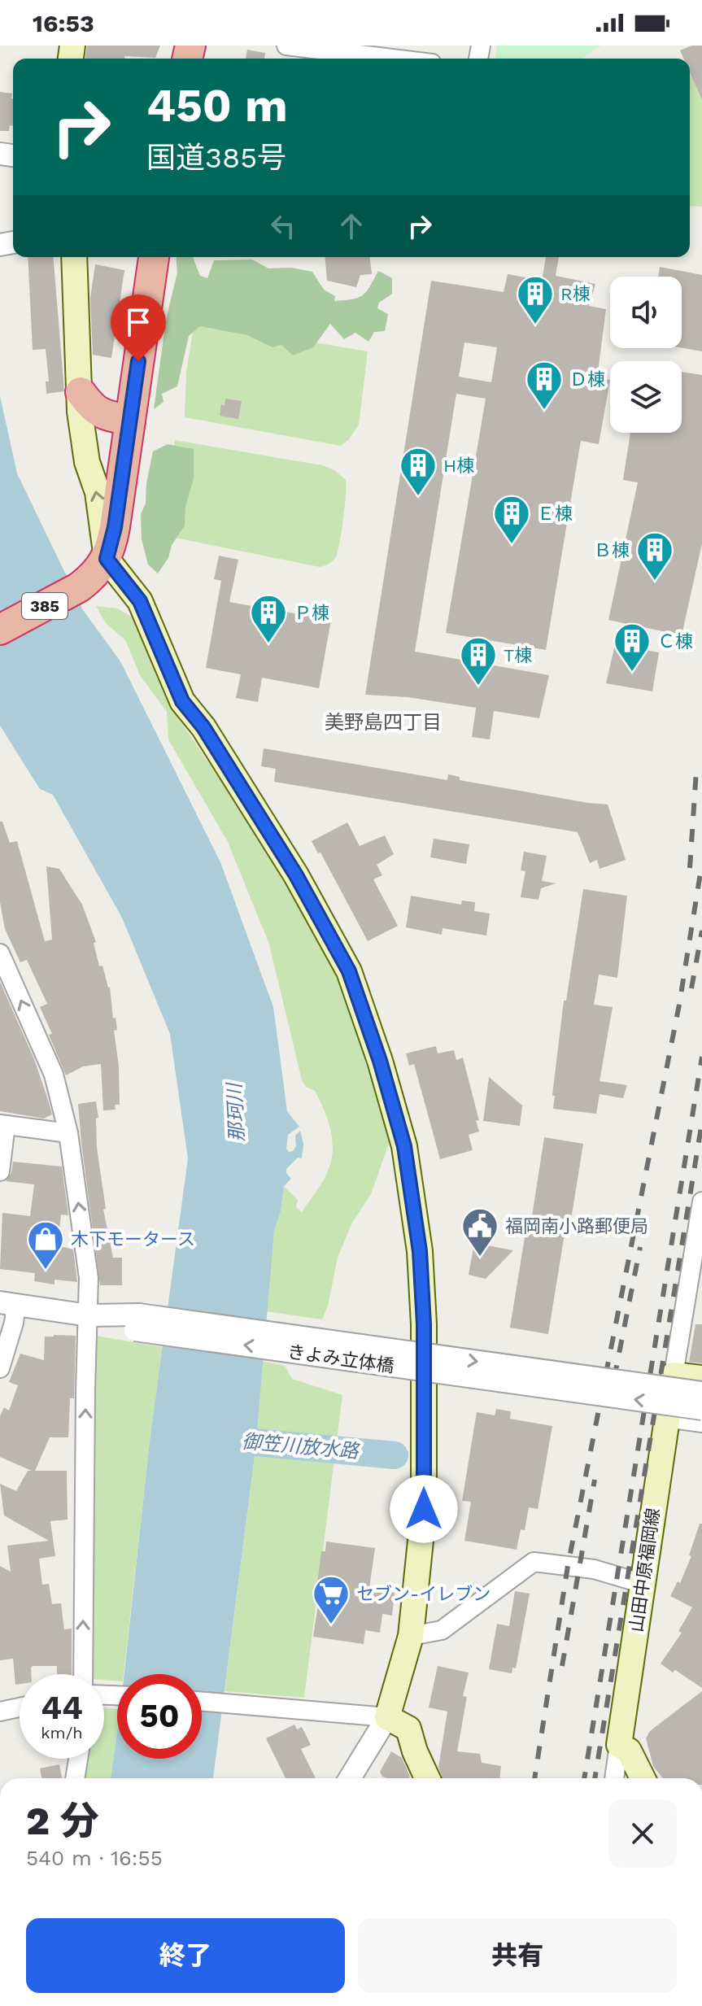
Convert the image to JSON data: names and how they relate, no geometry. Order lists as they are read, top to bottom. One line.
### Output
{"streets":{"highway":["385"],"main road":["山田中原福岡線"],"street":["きよみ立体橋"]},"districts":["美野島四丁目"],"water":["那珂川","御笠川放水路"],"places":{"building":["R棟","Ｄ棟","H棟","Ｅ棟","Ｂ棟","Ｐ棟","Ｃ棟","T棟"],"public building":["福岡南小路郵便局"],"shop":["木下モータース"],"supermarket":["セブン-イレブン"]},"page":{"status":"16:53","turn":["450 m","国道385号"],"speed":"44 km/h","limit":"50","heading":["2 分","540 m · 16:55"],"buttons":["終了","共有"]}}
